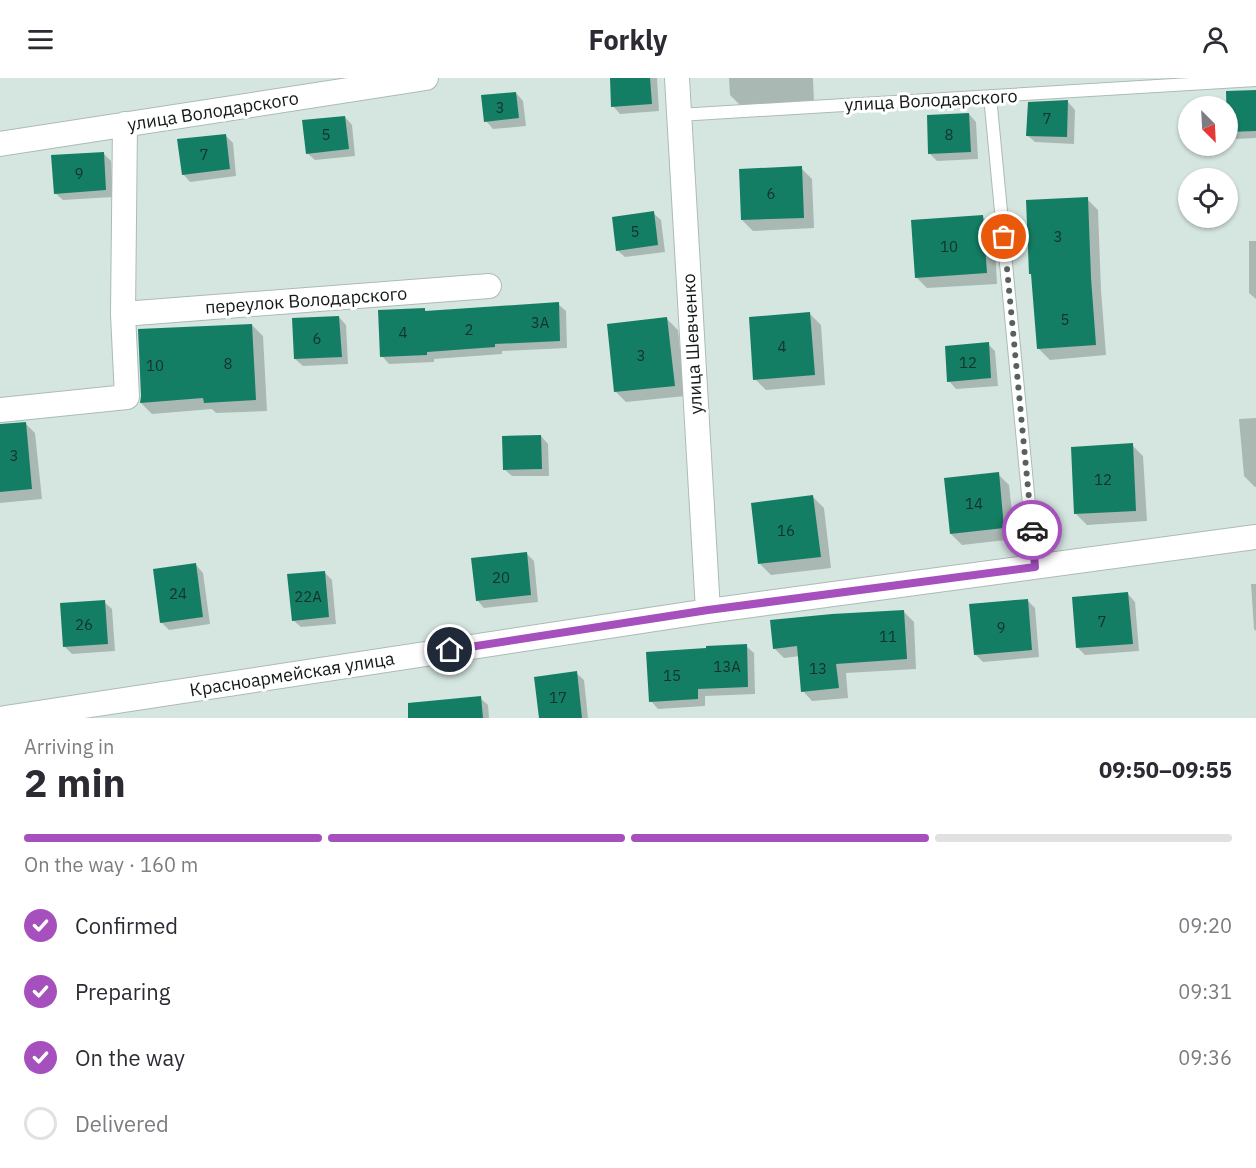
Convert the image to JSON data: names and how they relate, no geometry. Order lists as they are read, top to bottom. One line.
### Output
{"streets":{"street":["улица Володарского","переулок Володарского","улица Шевченко","Красноармейская улица"]},"crossings":[["улица Володарского","улица Шевченко"],["улица Шевченко","Красноармейская улица"]],"house_numbers":["3","7","5","8","7","9","6","5","3","10","5","3А","2","4","6","4","3","12","8","10","3","12","14","16","20","24","22А","7","26","9","11","13А","13","15","17"],"north":"bottom right","page":{"header":"Forkly","heading":["2 min","Arriving in","09:50–09:55"],"bar":"On the way · 160 m","list":[["Confirmed","09:20"],["Preparing","09:31"],["On the way","09:36"],"Delivered"]}}
